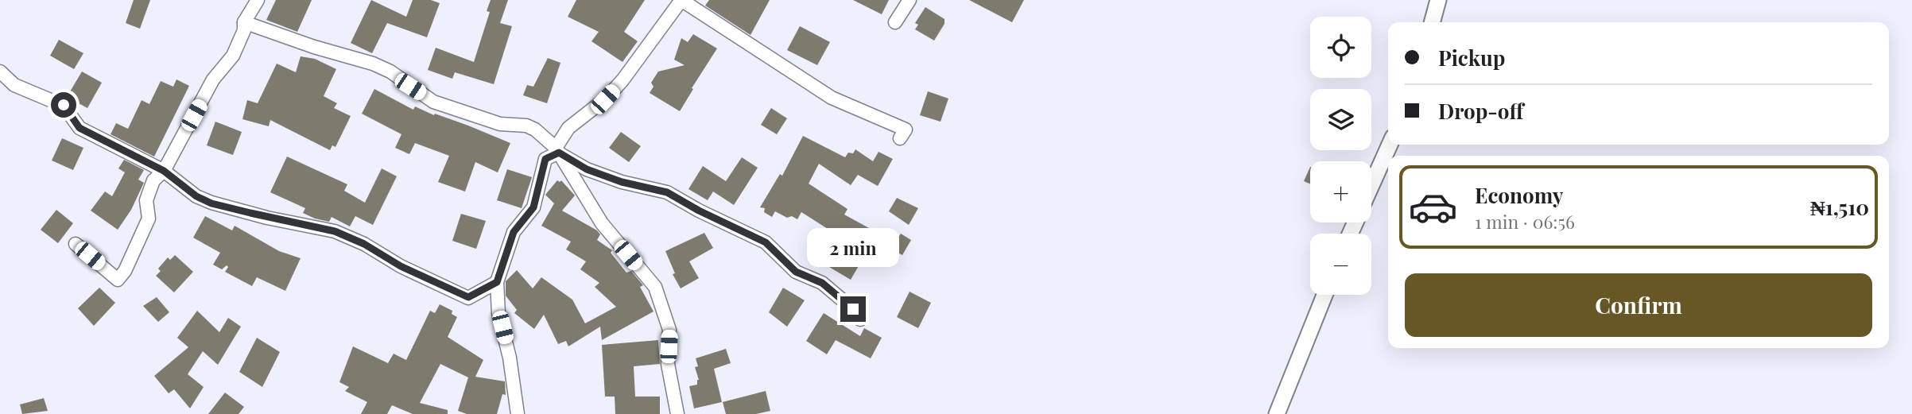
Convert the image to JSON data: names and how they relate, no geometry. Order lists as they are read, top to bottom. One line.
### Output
{"page":{"map_buttons":["+","−"],"banner":["Pickup","Drop-off"],"list":[{"name":"Economy","note":"1 min · 06:56","value":"₦1,510"}],"bubble":"2 min","buttons":"Confirm"}}
